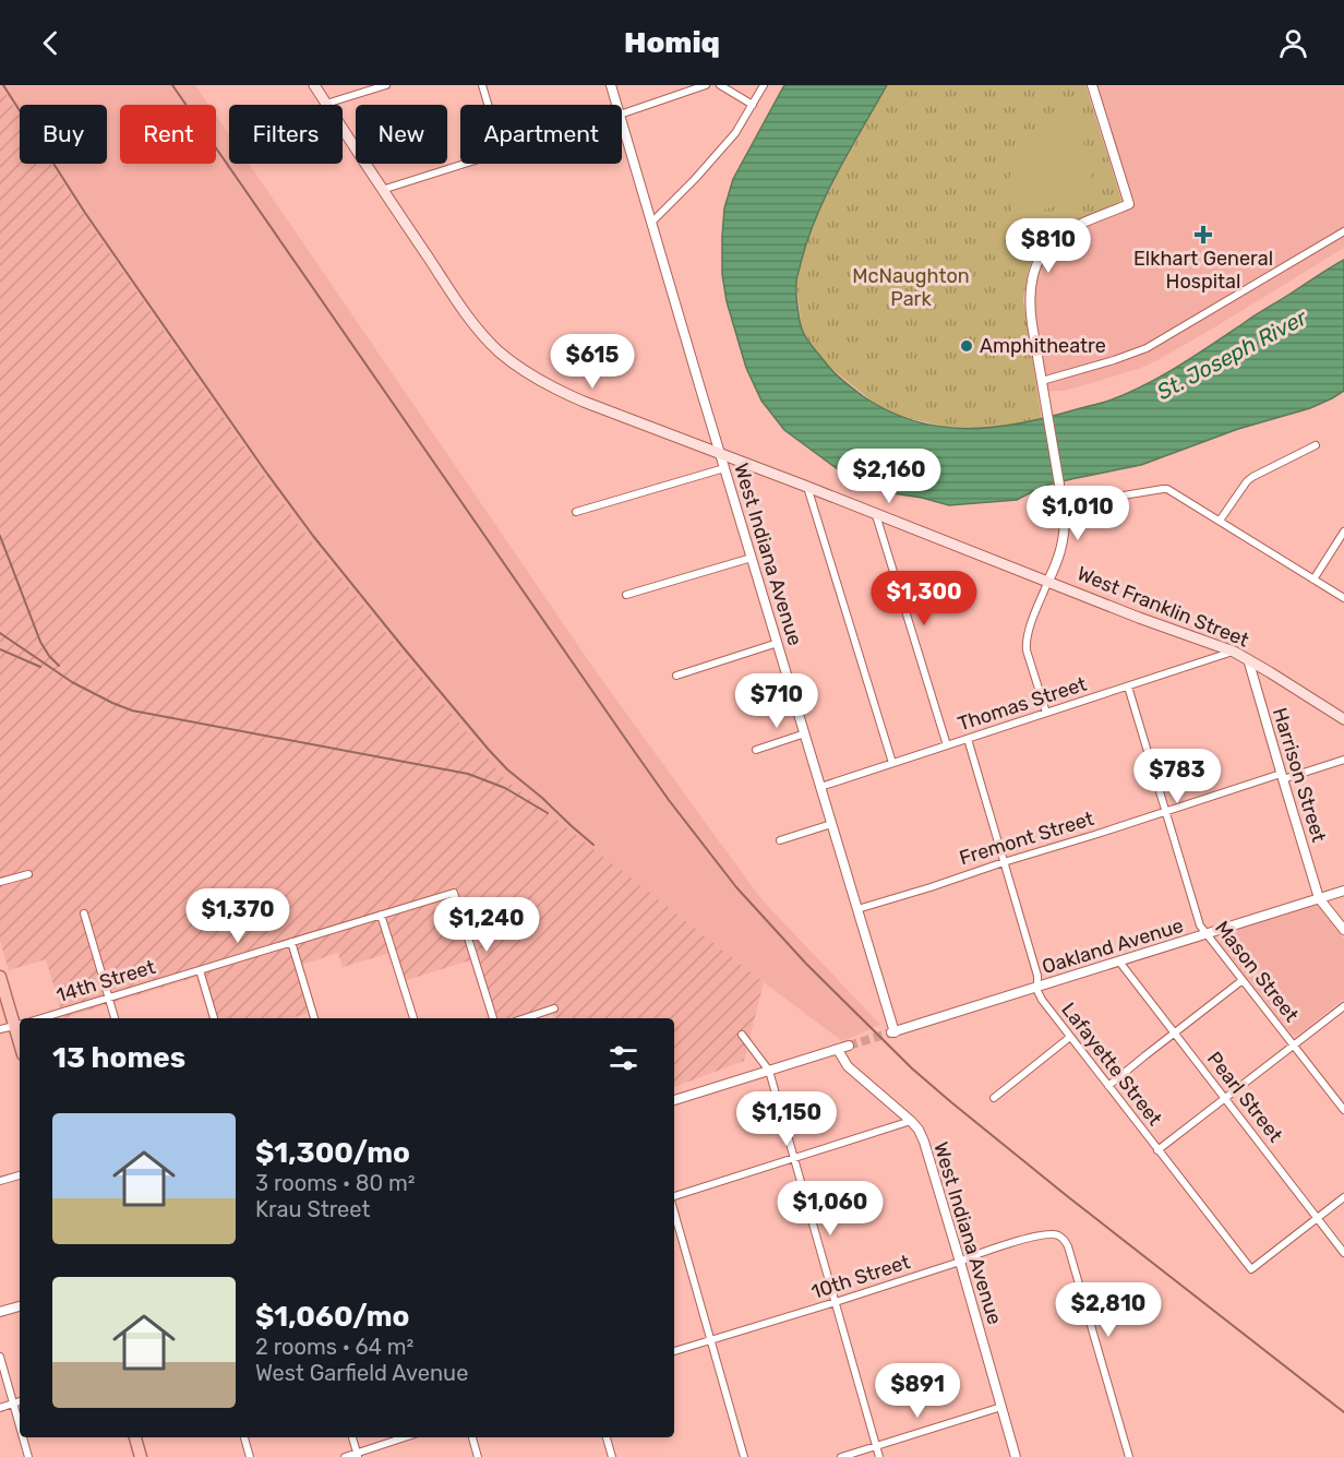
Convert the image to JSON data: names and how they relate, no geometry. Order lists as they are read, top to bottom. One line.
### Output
{"streets":{"main road":["West Franklin Street"],"street":["West Indiana Avenue","Thomas Street","Harrison Street","Fremont Street","Oakland Avenue","Mason Street","14th Street","Lafayette Street","Pearl Street","10th Street"]},"crossings":[["West Indiana Avenue","West Franklin Street"],["West Indiana Avenue","Thomas Street"],["West Indiana Avenue","Fremont Street"],["West Indiana Avenue","Oakland Avenue"],["West Indiana Avenue","10th Street"],["West Franklin Street","Thomas Street"],["West Franklin Street","Harrison Street"],["Thomas Street","Mason Street"],["Thomas Street","Lafayette Street"],["Harrison Street","Fremont Street"],["Harrison Street","Oakland Avenue"],["Fremont Street","Mason Street"],["Fremont Street","Lafayette Street"],["Oakland Avenue","Mason Street"],["Oakland Avenue","Lafayette Street"],["Oakland Avenue","Pearl Street"],["Lafayette Street","Pearl Street"]],"water":["St. Joseph River"],"parks":["McNaughton Park"],"places":{"health":["Elkhart General Hospital"],"other":["Amphitheatre"]},"page":{"header":"Homiq","chip":["Buy","Rent","Filters","New","Apartment"],"price":["$810","$615","$2,160","$1,010","$1,300","$710","$783","$1,370","$1,240","$1,150","$1,060","$2,810","$891"],"heading":"13 homes","list":[{"name":"$1,300/mo","note":"3 rooms · 80 m² · Krau Street"},{"name":"$1,060/mo","note":"2 rooms · 64 m² · West Garfield Avenue"}]}}
